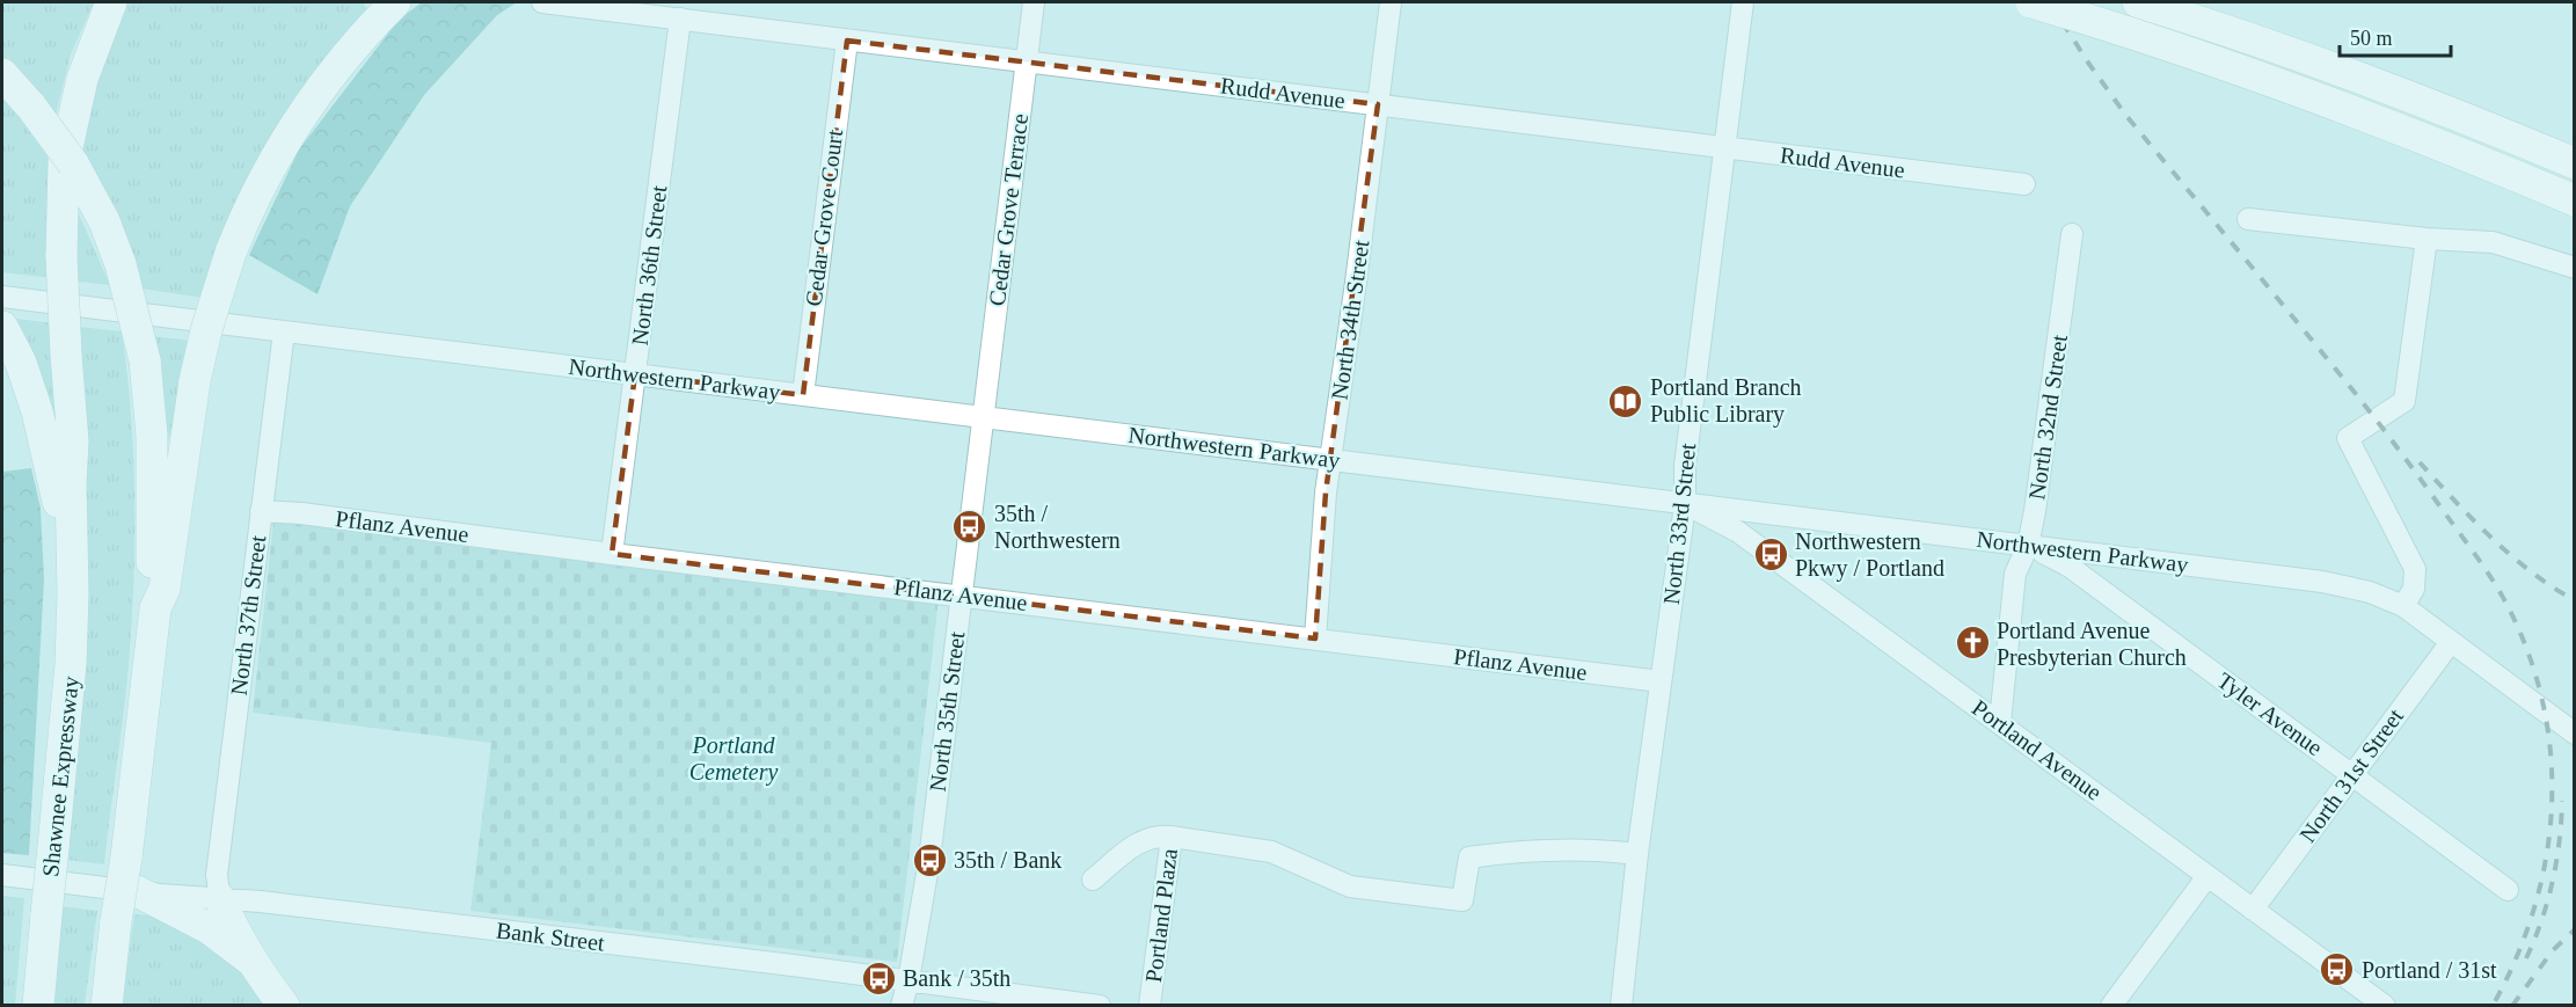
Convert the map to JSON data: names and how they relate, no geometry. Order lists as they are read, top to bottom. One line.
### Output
{"streets":{"highway":["Shawnee Expressway"],"street":["Rudd Avenue","Cedar Grove Terrace","Cedar Grove Court","North 36th Street","North 34th Street","Northwestern Parkway","North 32nd Street","North 33rd Street","Pflanz Avenue","North 37th Street","North 35th Street","Tyler Avenue","Portland Avenue","North 31st Street","Portland Plaza","Bank Street"]},"crossings":[["Rudd Avenue","Cedar Grove Terrace"],["Rudd Avenue","Cedar Grove Court"],["Rudd Avenue","North 36th Street"],["Rudd Avenue","North 34th Street"],["Rudd Avenue","North 33rd Street"],["Cedar Grove Terrace","Northwestern Parkway"],["Cedar Grove Terrace","North 35th Street"],["Cedar Grove Court","Northwestern Parkway"],["North 36th Street","Northwestern Parkway"],["North 36th Street","Pflanz Avenue"],["North 34th Street","Northwestern Parkway"],["North 34th Street","Pflanz Avenue"],["Northwestern Parkway","North 32nd Street"],["Northwestern Parkway","North 33rd Street"],["Northwestern Parkway","North 37th Street"],["Northwestern Parkway","North 35th Street"],["Northwestern Parkway","Tyler Avenue"],["Northwestern Parkway","Portland Avenue"],["Northwestern Parkway","North 31st Street"],["North 32nd Street","Tyler Avenue"],["North 32nd Street","Portland Avenue"],["North 33rd Street","Pflanz Avenue"],["North 33rd Street","Portland Avenue"],["North 33rd Street","Portland Plaza"],["Pflanz Avenue","North 37th Street"],["Pflanz Avenue","North 35th Street"],["North 37th Street","Bank Street"],["North 35th Street","Bank Street"],["Tyler Avenue","North 31st Street"],["Portland Avenue","North 31st Street"]],"parks":["Portland Cemetery"],"places":{"library":["Portland Branch Public Library"],"bus stop":["35th / Northwestern","Northwestern Pkwy / Portland","35th / Bank","Portland / 31st","Bank / 35th"],"church":["Portland Avenue Presbyterian Church"]},"scale_bar":"50 m"}
